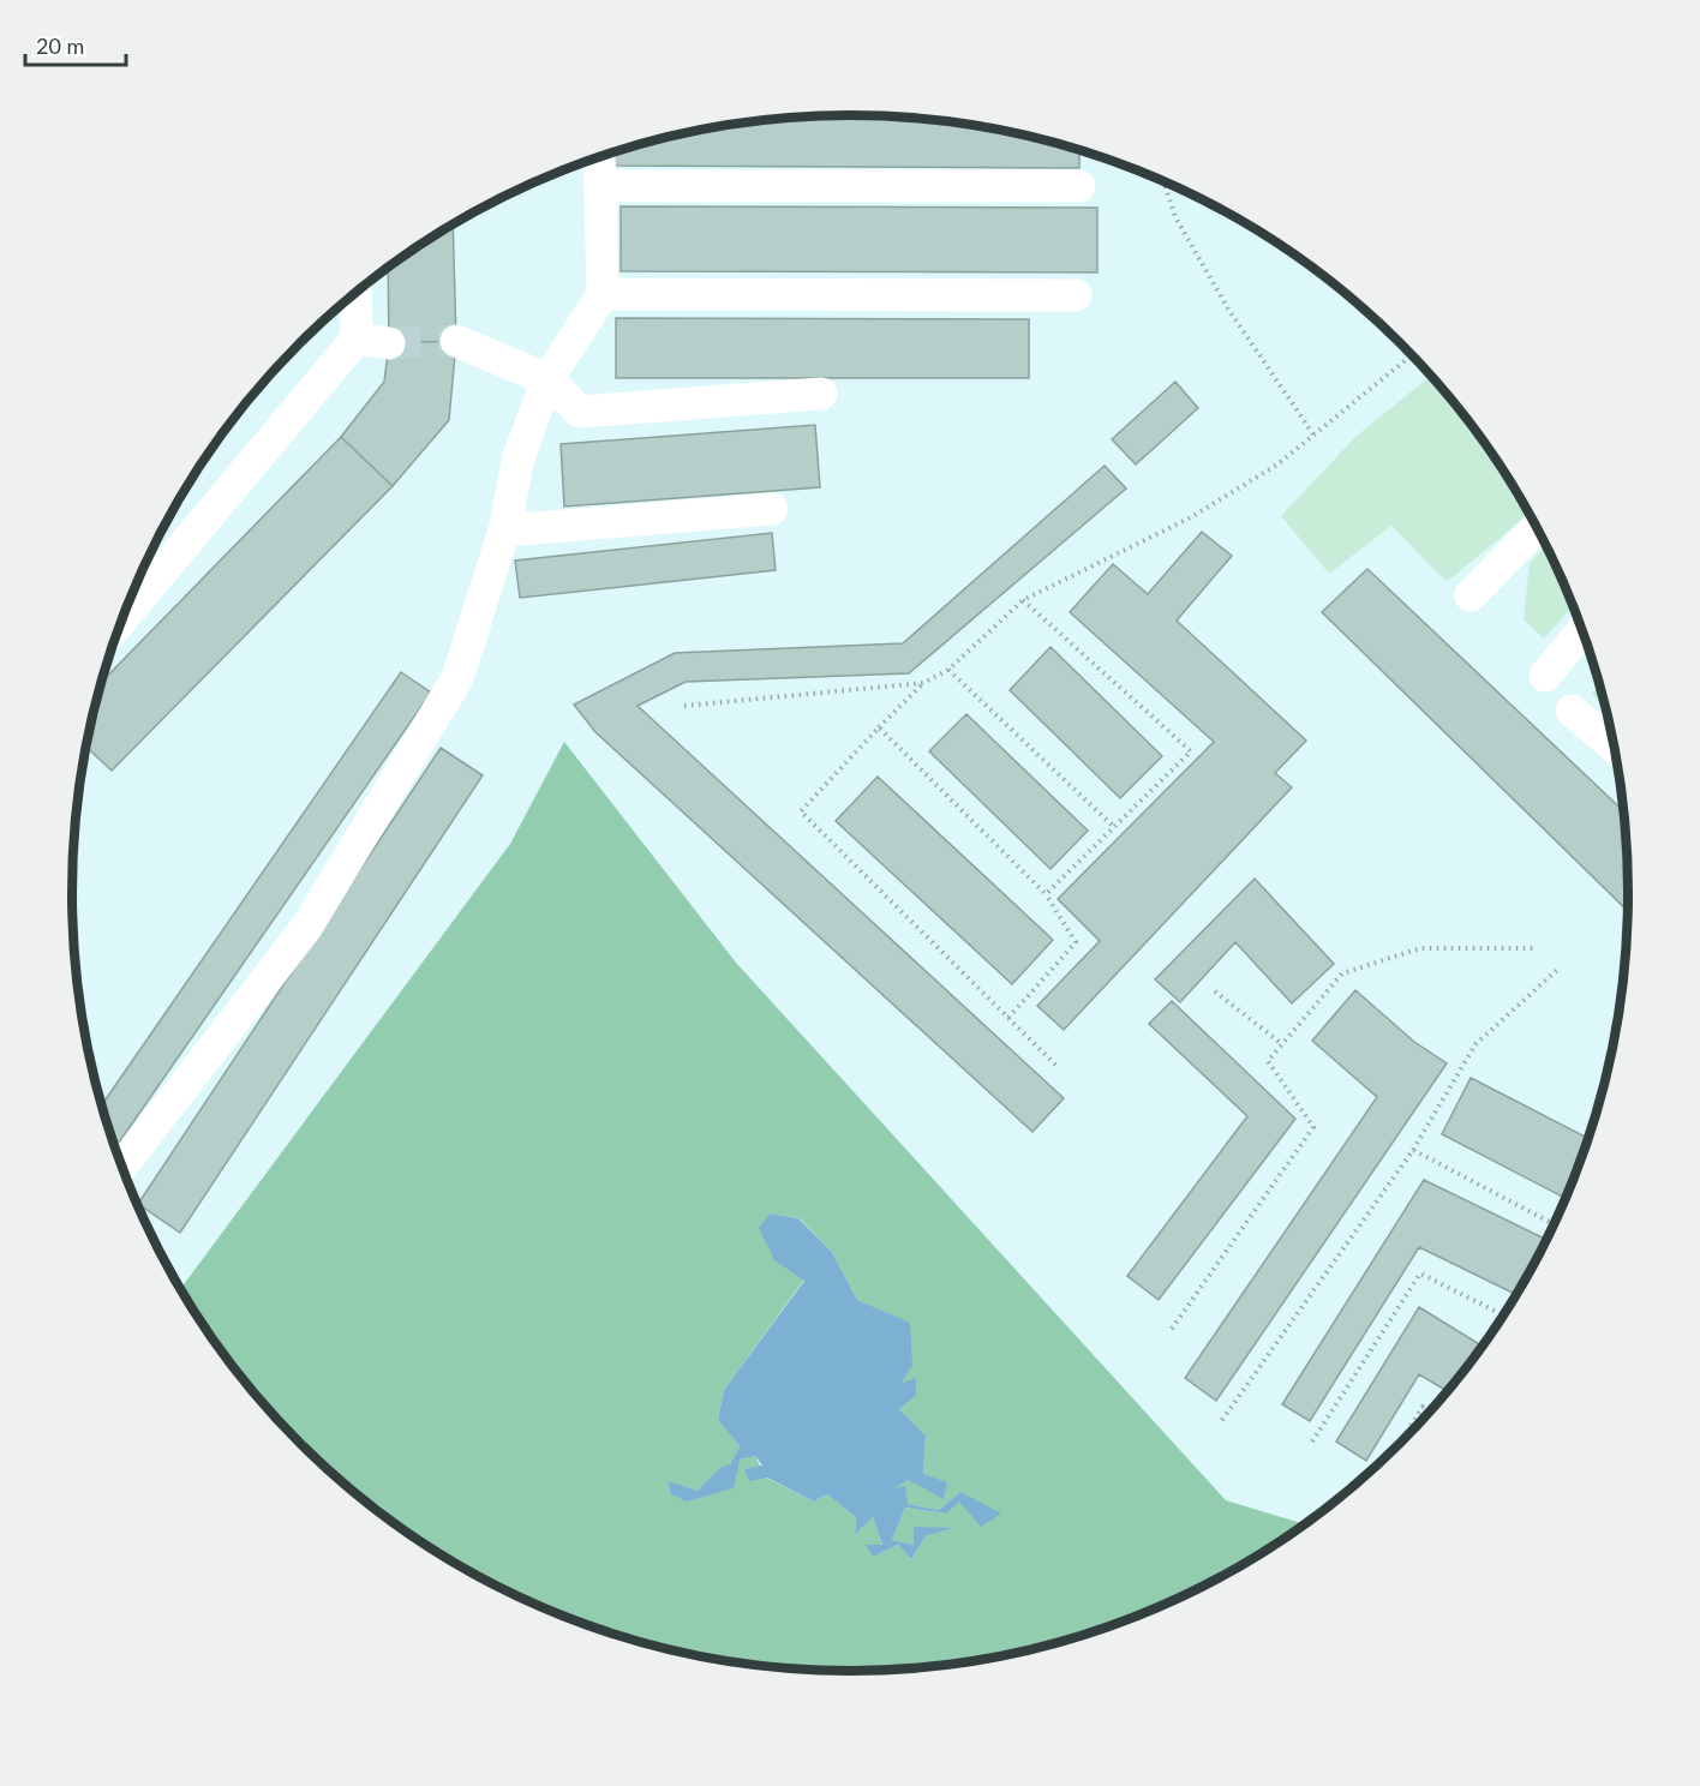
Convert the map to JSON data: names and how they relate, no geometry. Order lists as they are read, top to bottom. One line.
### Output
{"scale_bar":"20 m"}
